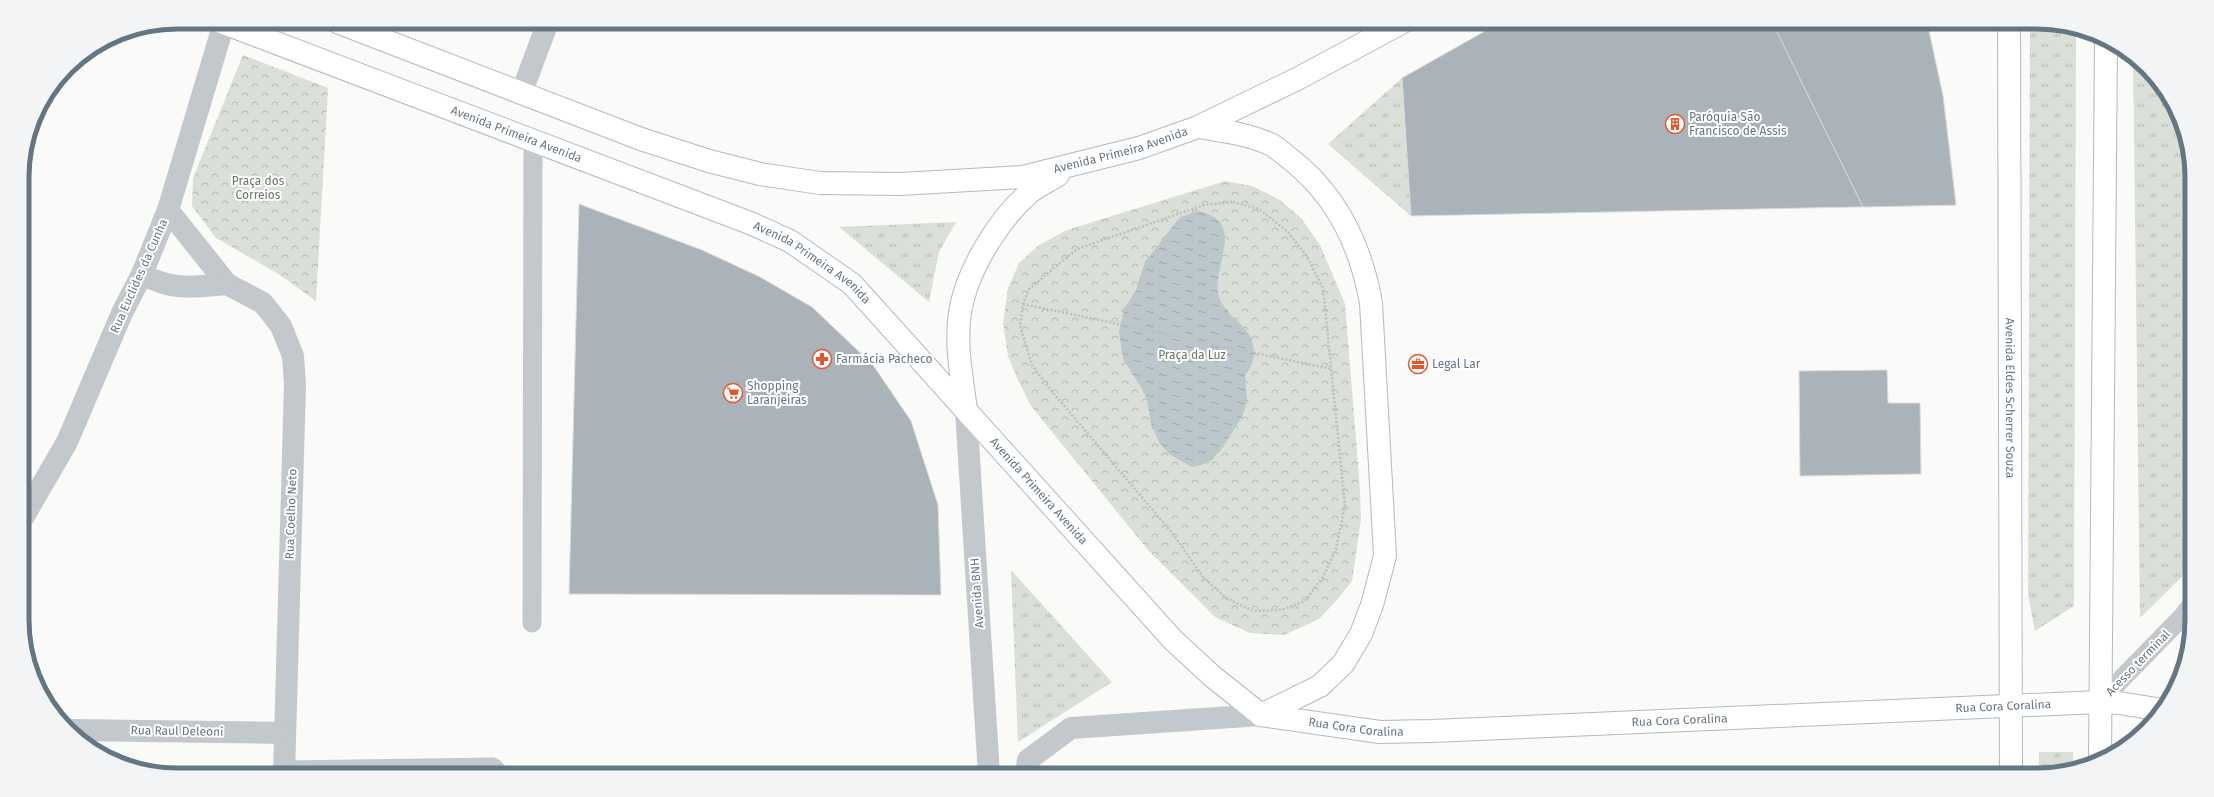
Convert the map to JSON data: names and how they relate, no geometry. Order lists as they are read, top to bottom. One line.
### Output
{"streets":{"main road":["Avenida Primeira Avenida","Avenida Eldes Scherrer Souza","Rua Cora Coralina"],"street":["Rua Euclides da Cunha","Rua Coelho Neto","Avenida BNH","Rua Raul Deleoni"],"lane":["Acesso terminal"]},"crossings":[["Avenida Primeira Avenida","Avenida BNH"],["Avenida Primeira Avenida","Rua Cora Coralina"],["Rua Euclides da Cunha","Rua Coelho Neto"],["Avenida Eldes Scherrer Souza","Rua Cora Coralina"],["Rua Coelho Neto","Rua Raul Deleoni"],["Acesso terminal","Rua Cora Coralina"]],"parks":["Praça dos Correios","Praça da Luz"],"places":{"building":["Paróquia São Francisco de Assis"],"pharmacy":["Farmácia Pacheco"],"office":["Legal Lar"],"supermarket":["Shopping Laranjeiras"]}}
